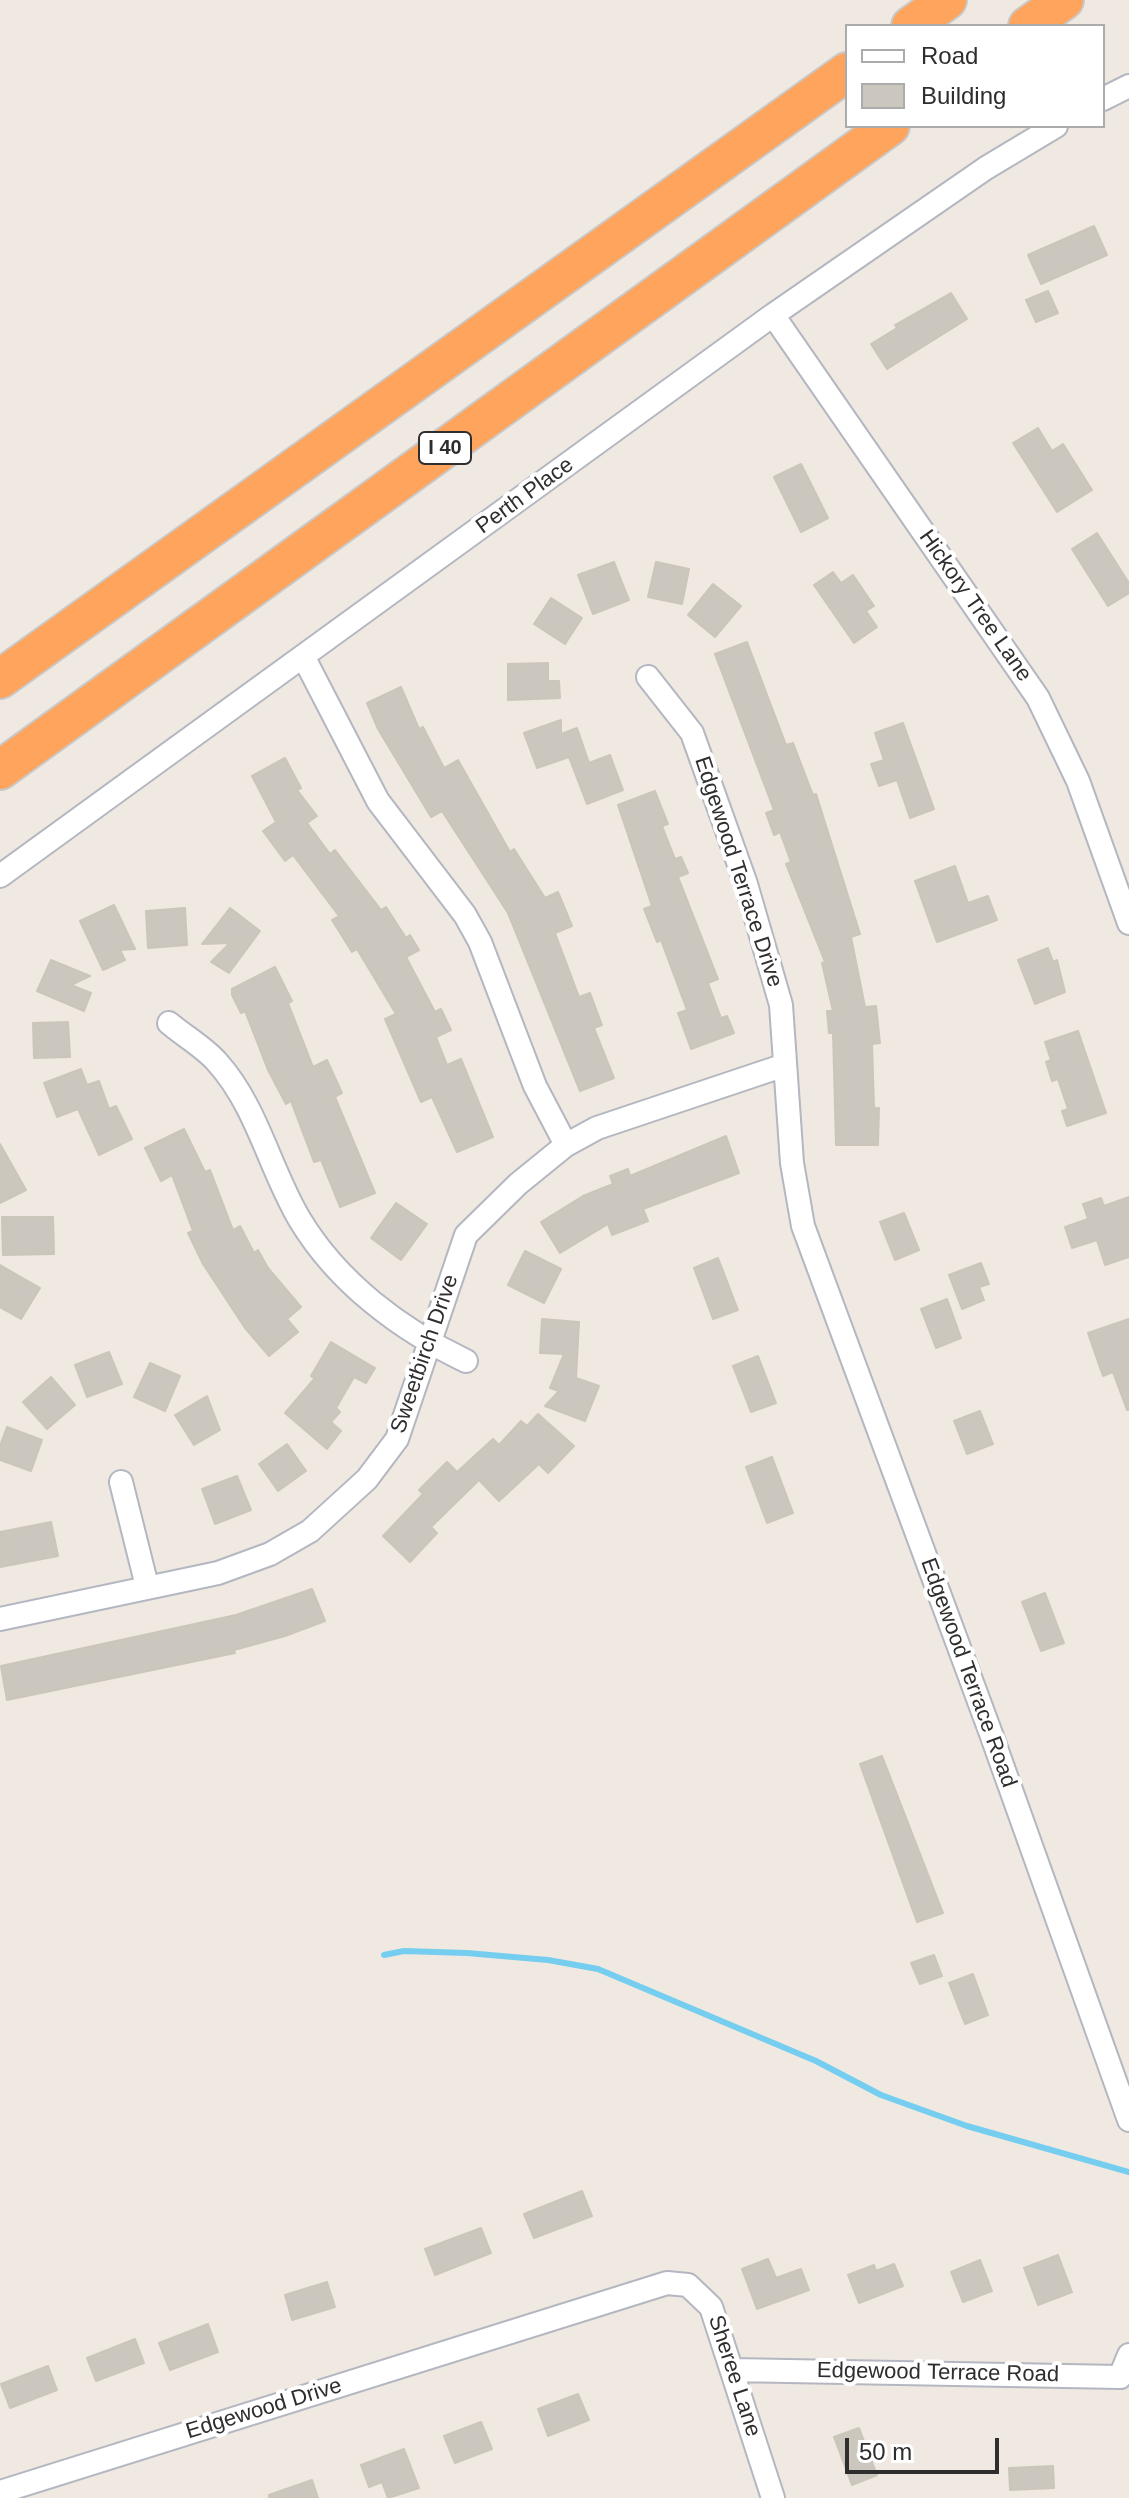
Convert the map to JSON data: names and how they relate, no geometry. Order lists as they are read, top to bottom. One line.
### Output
{"streets":{"highway":["I 40"],"street":["Perth Place","Hickory Tree Lane","Edgewood Terrace Drive","Sweetbirch Drive","Edgewood Terrace Road","Sheree Lane","Edgewood Drive"]},"crossings":[["Perth Place","Hickory Tree Lane"],["Edgewood Terrace Drive","Sweetbirch Drive"],["Edgewood Terrace Drive","Edgewood Terrace Road"],["Edgewood Terrace Road","Sheree Lane"],["Sheree Lane","Edgewood Drive"]],"legend":["Road","Building"],"scale_bar":"50 m"}
